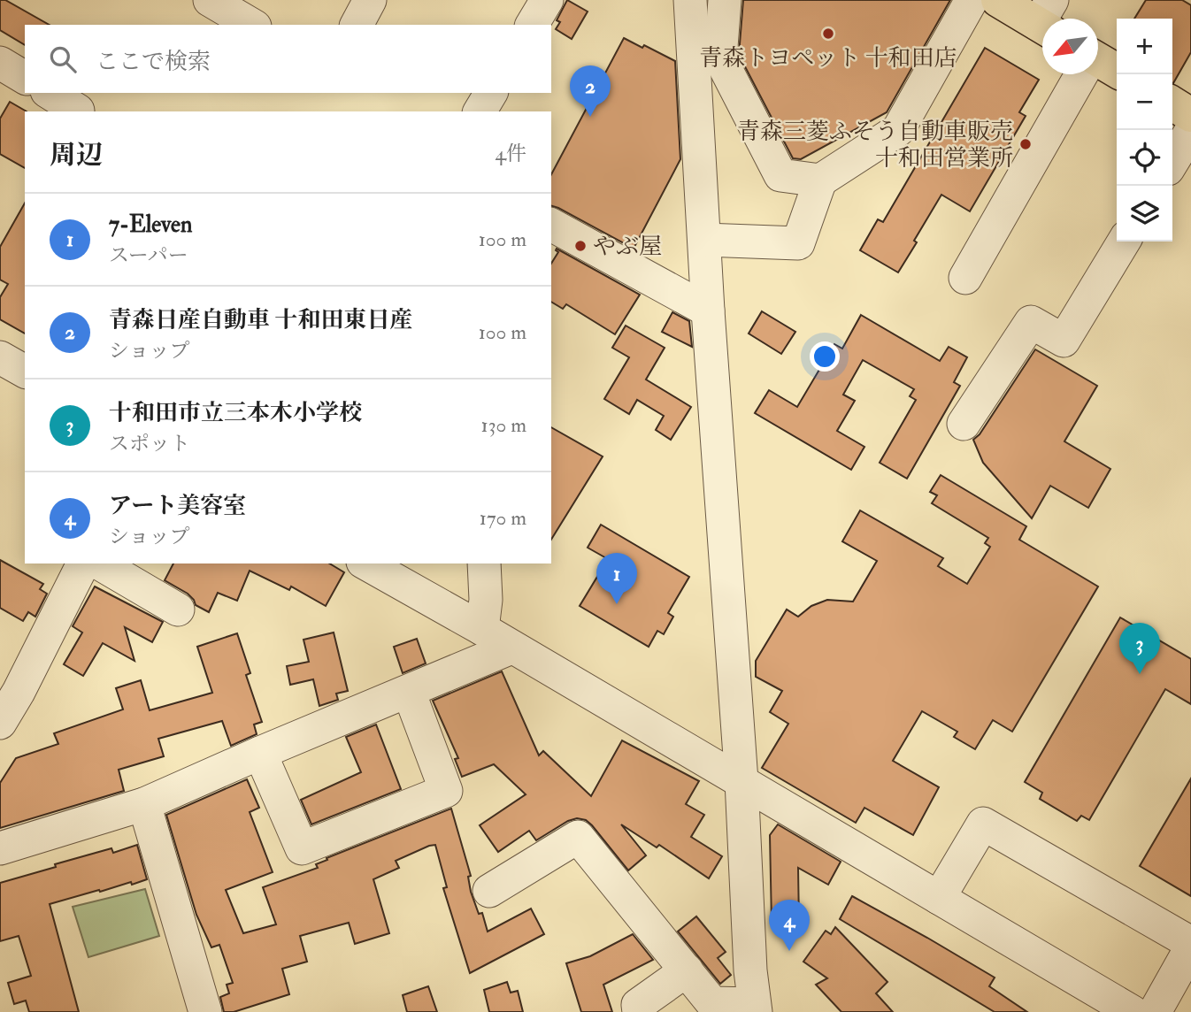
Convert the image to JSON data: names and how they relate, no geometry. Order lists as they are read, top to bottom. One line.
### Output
{"places":["青森トヨペット 十和田店","青森三菱ふそう自動車販売 十和田営業所","やぶ屋"],"north":"bottom left","page":{"map_buttons":["+","−"],"search":"ここで検索","pins":["2","1","3","4"],"heading":["周辺","4件"],"list":[{"mark":"1","name":"7-Eleven","note":"スーパー","value":"100 m"},{"mark":"2","name":"青森日産自動車 十和田東日産","note":"ショップ","value":"100 m"},{"mark":"3","name":"十和田市立三本木小学校","note":"スポット","value":"130 m"},{"mark":"4","name":"アート美容室","note":"ショップ","value":"170 m"}]}}
